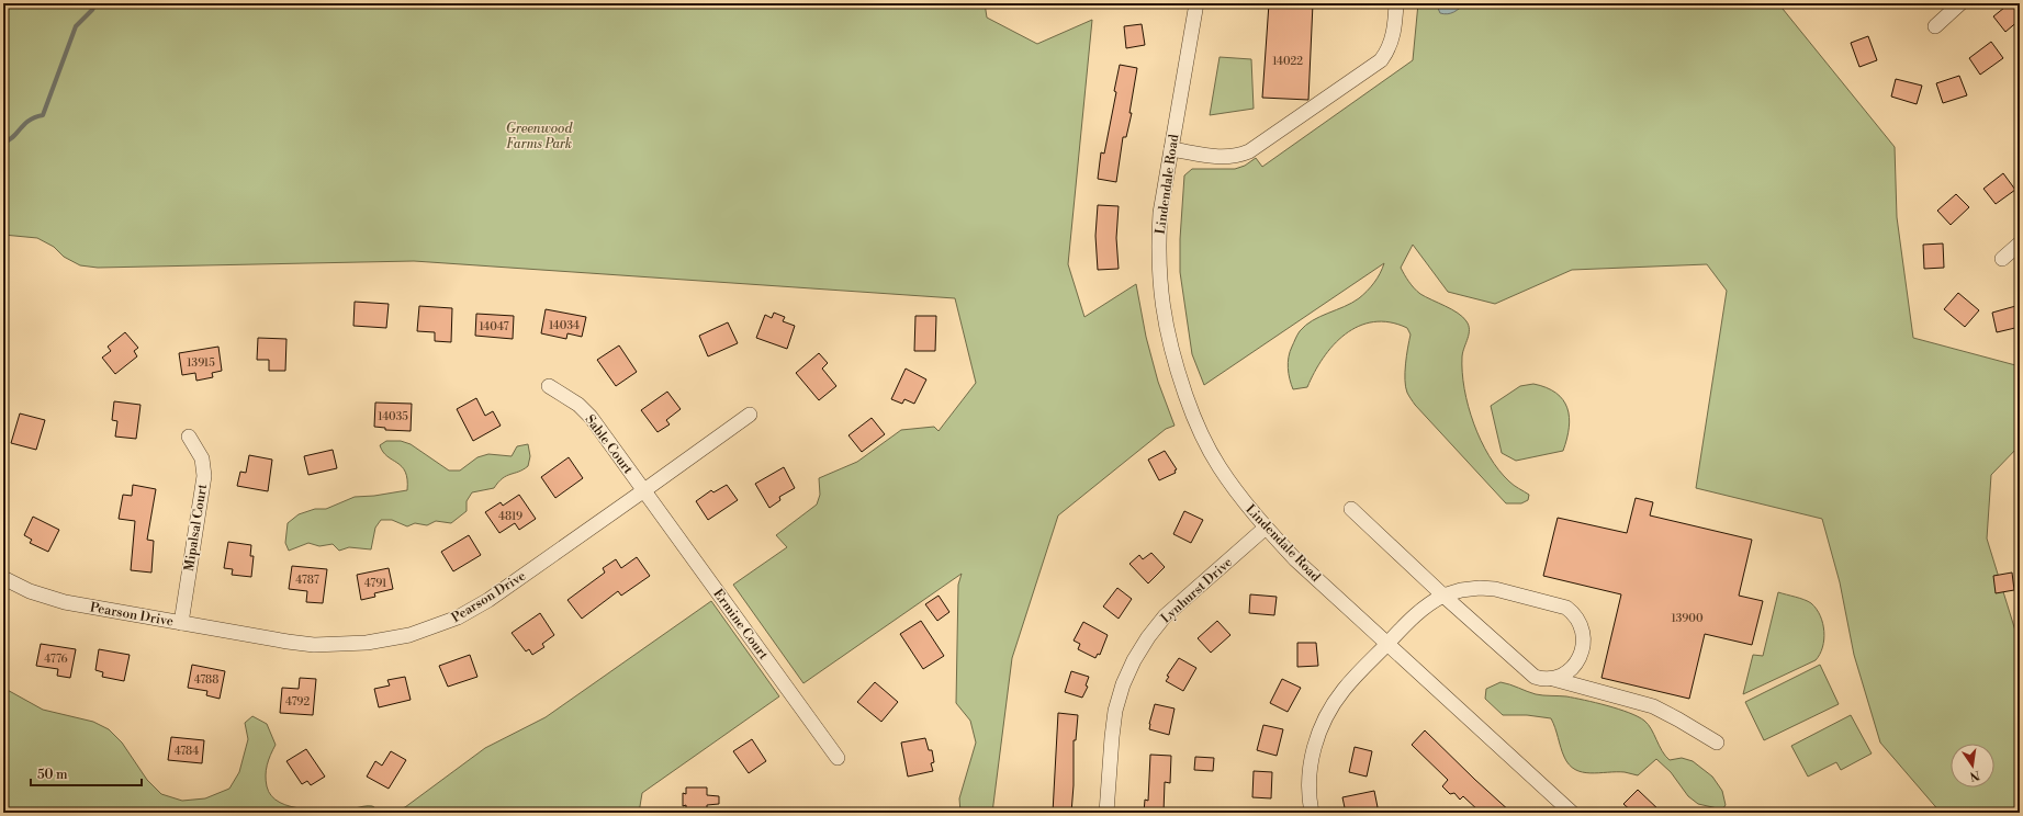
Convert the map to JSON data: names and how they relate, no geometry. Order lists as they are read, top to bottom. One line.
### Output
{"streets":{"street":["Lindendale Road","Sable Court","Mipalsal Court","Lynhurst Drive","Pearson Drive","Ermine Court"]},"crossings":[["Lindendale Road","Lynhurst Drive"],["Sable Court","Pearson Drive"],["Sable Court","Ermine Court"],["Mipalsal Court","Pearson Drive"],["Pearson Drive","Ermine Court"]],"parks":["Greenwood Farms Park"],"house_numbers":["14022","14034","14047","13915","14035","4819","4787","4791","13900","4776","4788","4792","4784"],"scale_bar":"50 m","north":"bottom"}
